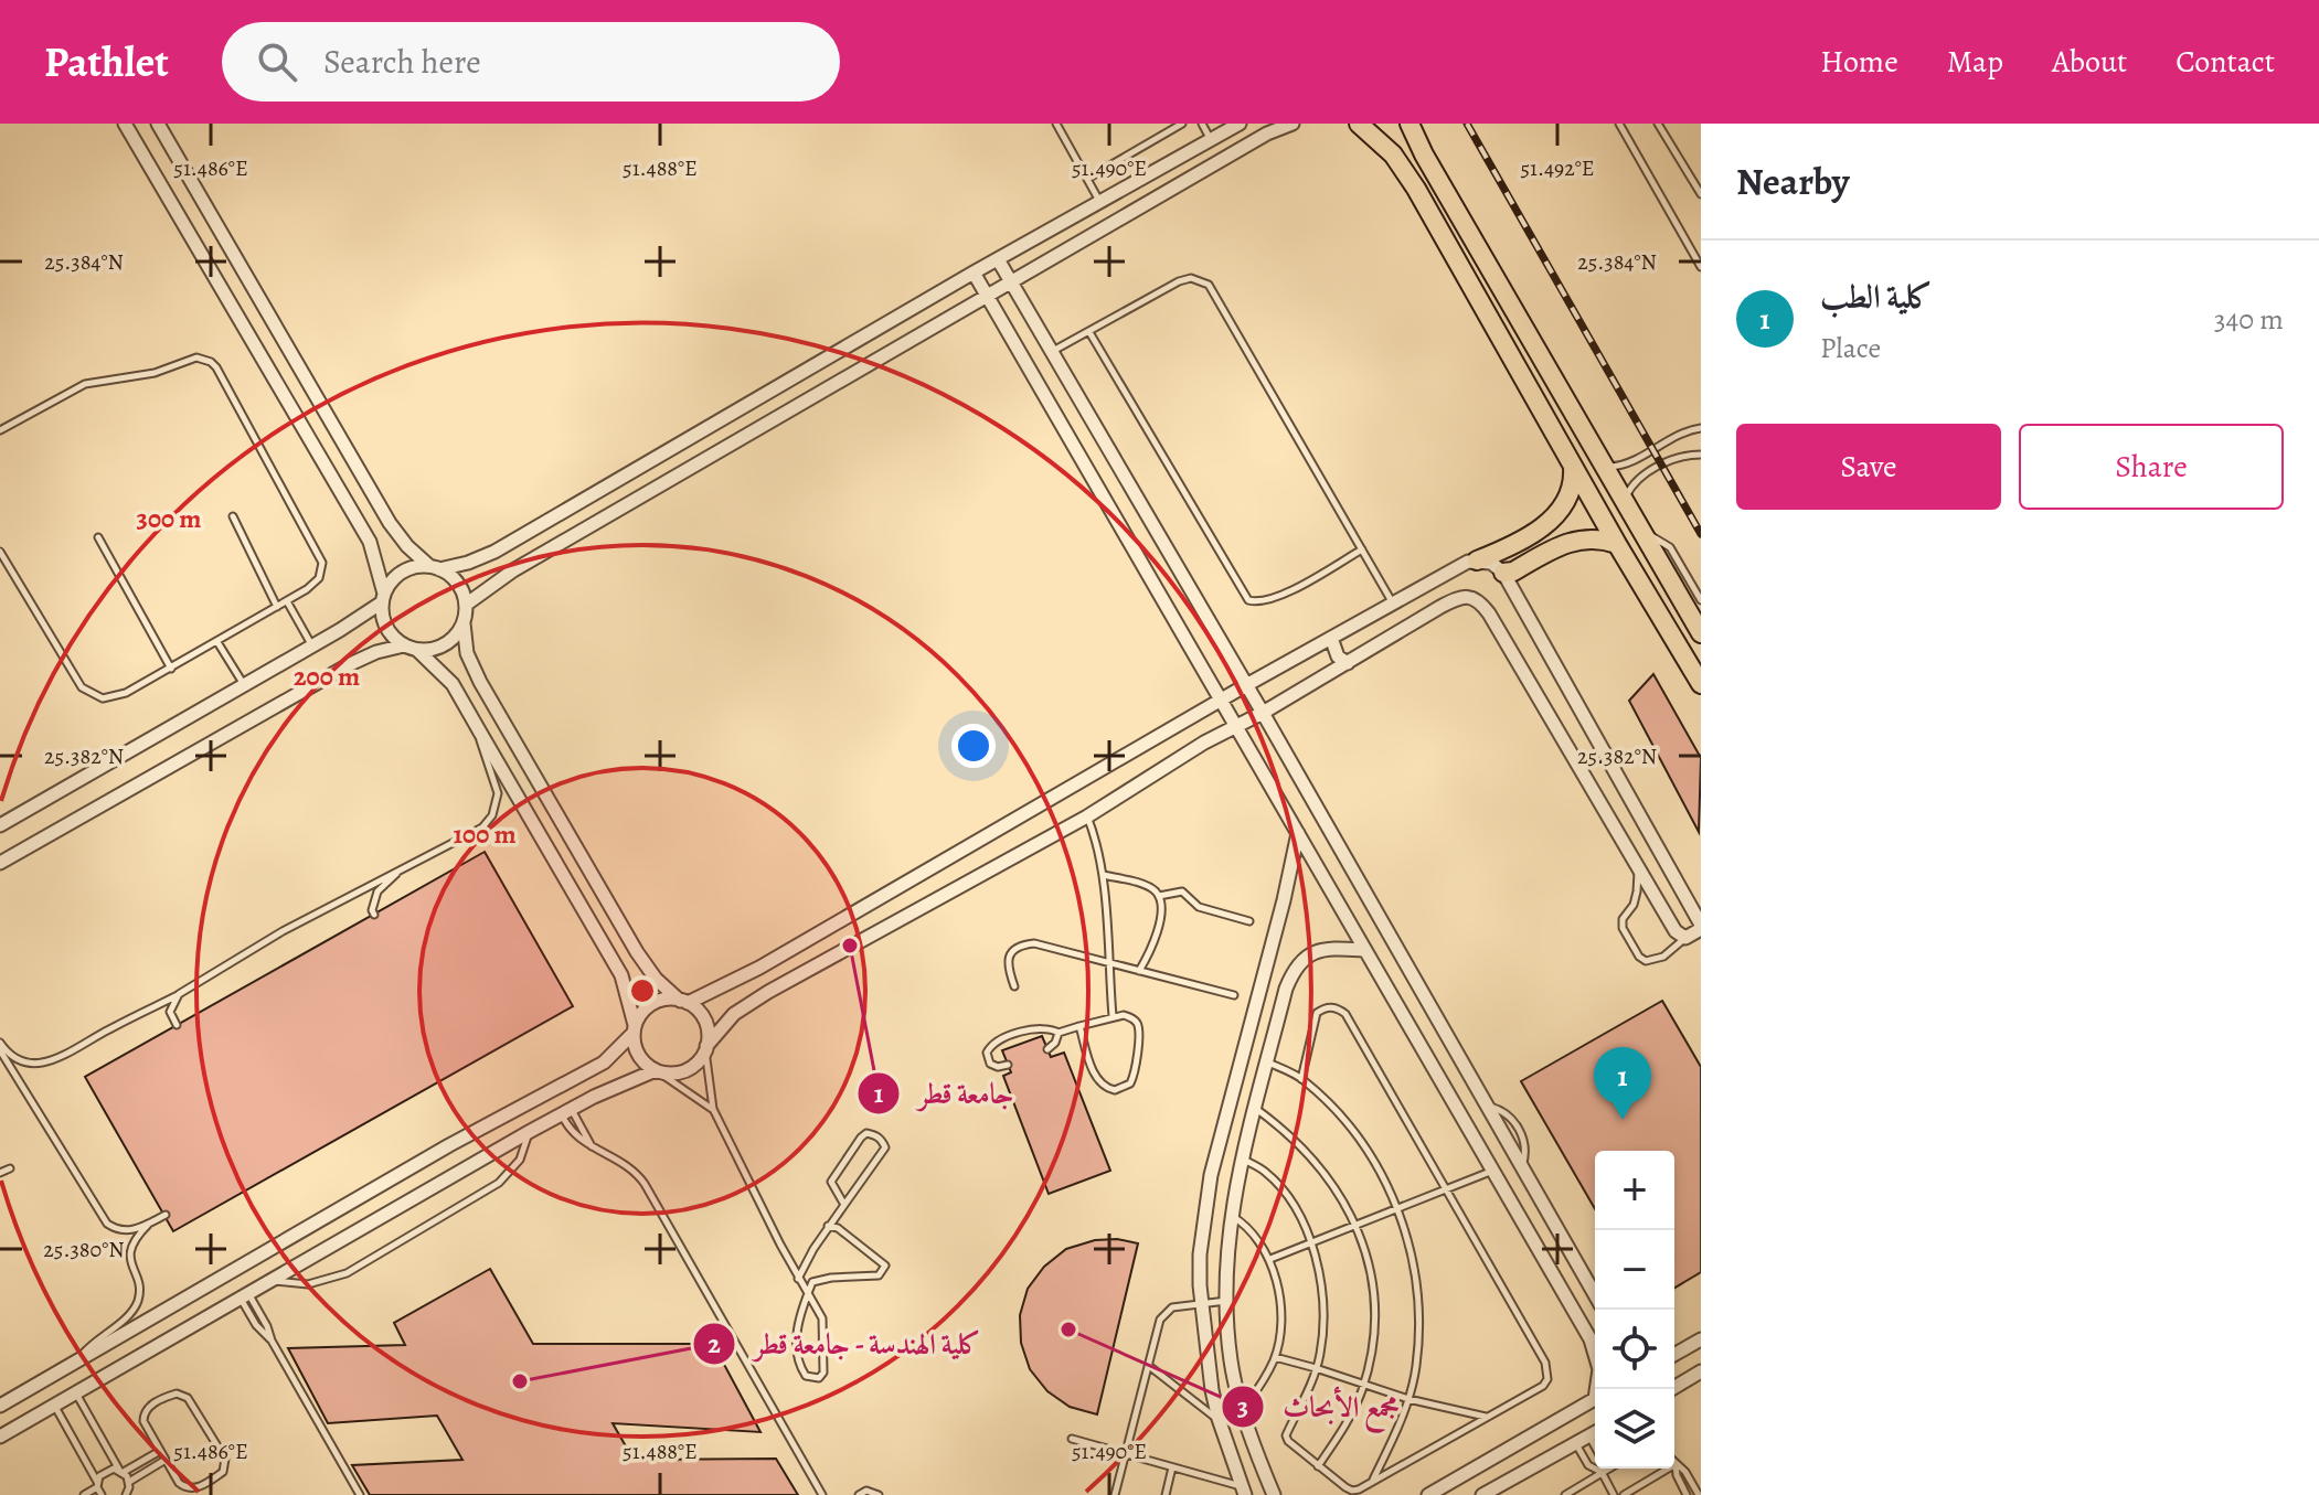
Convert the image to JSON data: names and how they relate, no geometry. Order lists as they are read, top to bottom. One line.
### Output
{"places":["جامعة قطر","مجمع الأبحاث","كلية الهندسة - جامعة قطر"],"page":{"header":"Pathlet","search":"Search here","nav":["Home","Map","About","Contact"],"heading":"Nearby","list":[{"mark":"1","name":"كلية الطب","note":"Place","value":"340 m"}],"buttons":["Save","Share"],"pins":"1","map_buttons":["+","−"]},"coordinates":["51.486°E","51.488°E","51.490°E","51.492°E","25.384°N","25.382°N","25.380°N"],"rings":["300 m","200 m","100 m"]}
